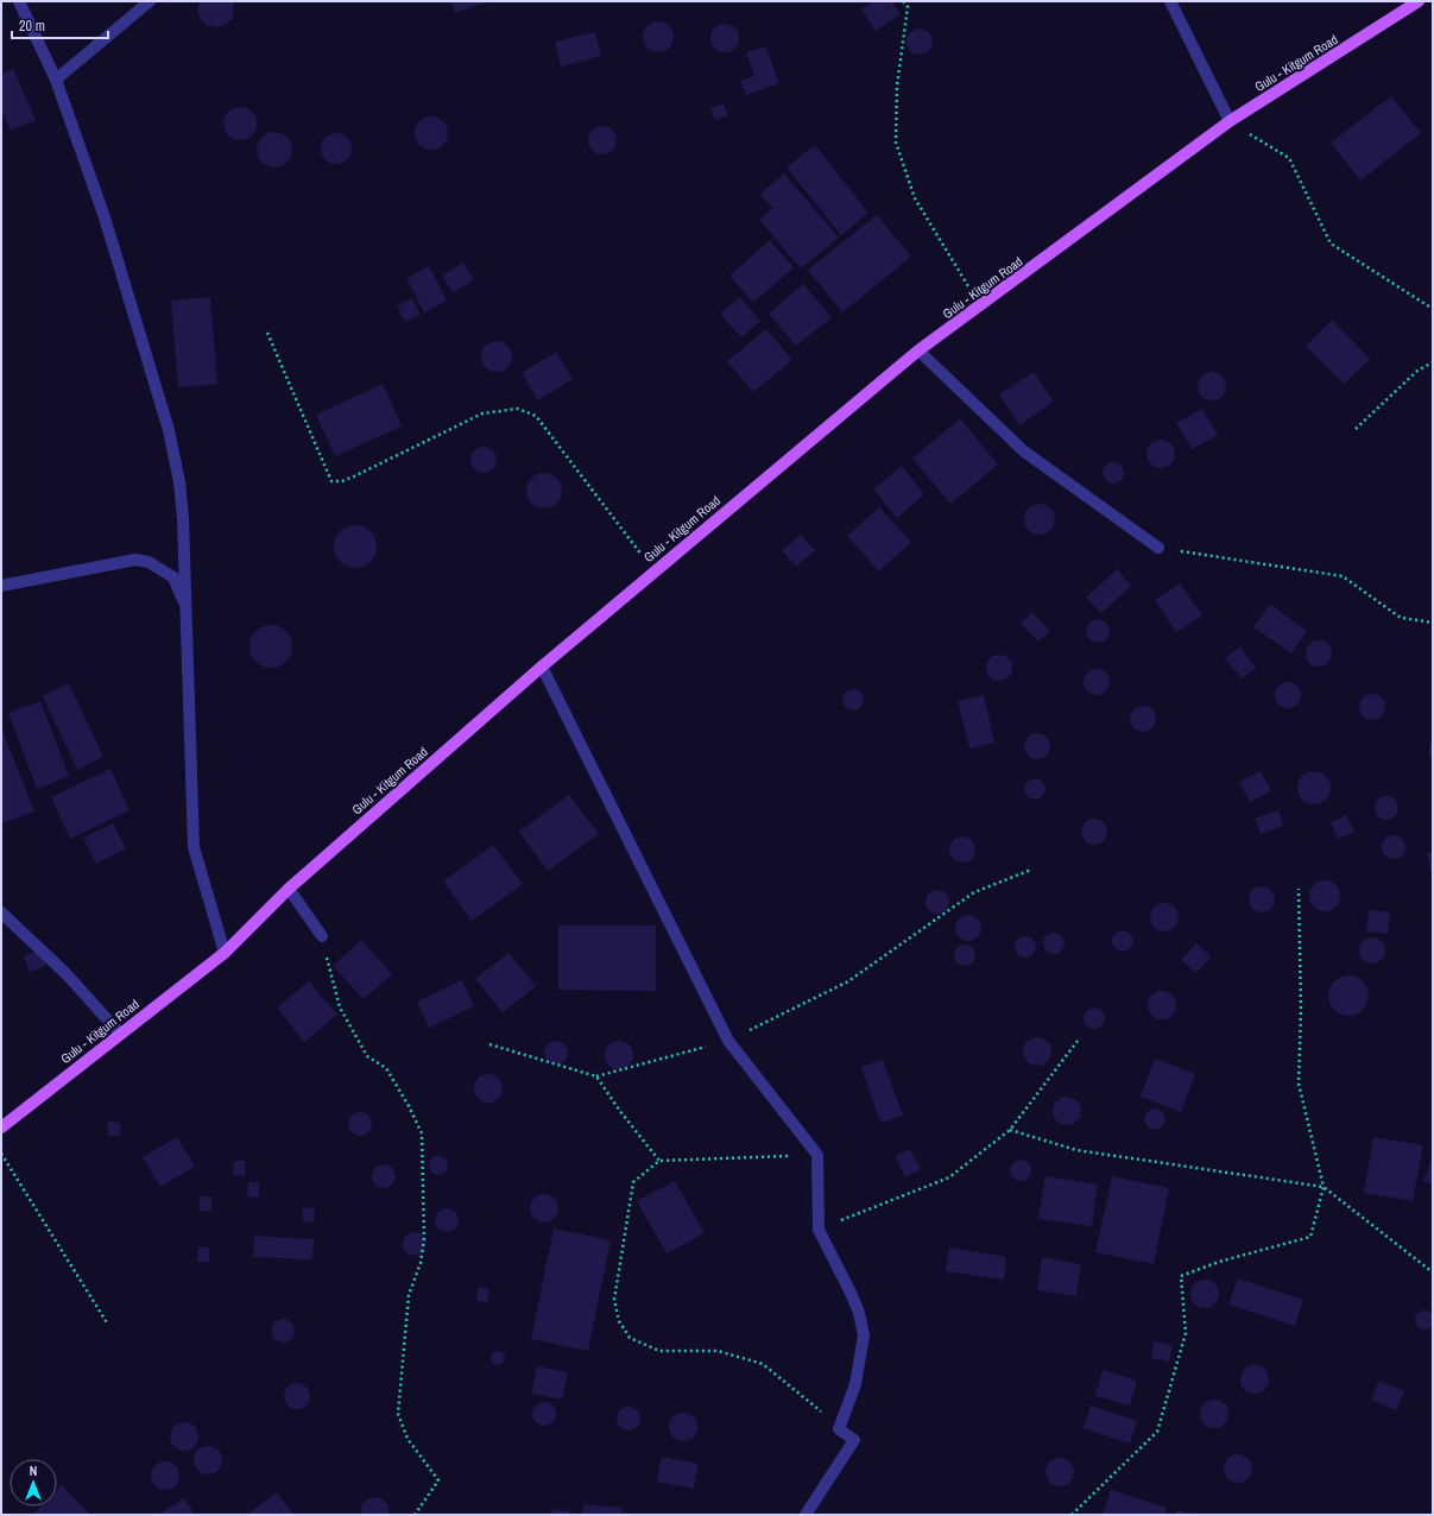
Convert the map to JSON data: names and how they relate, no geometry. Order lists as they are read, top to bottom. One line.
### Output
{"streets":{"main road":["Gulu - Kitgum Road"]},"scale_bar":"20 m","north":"top"}
